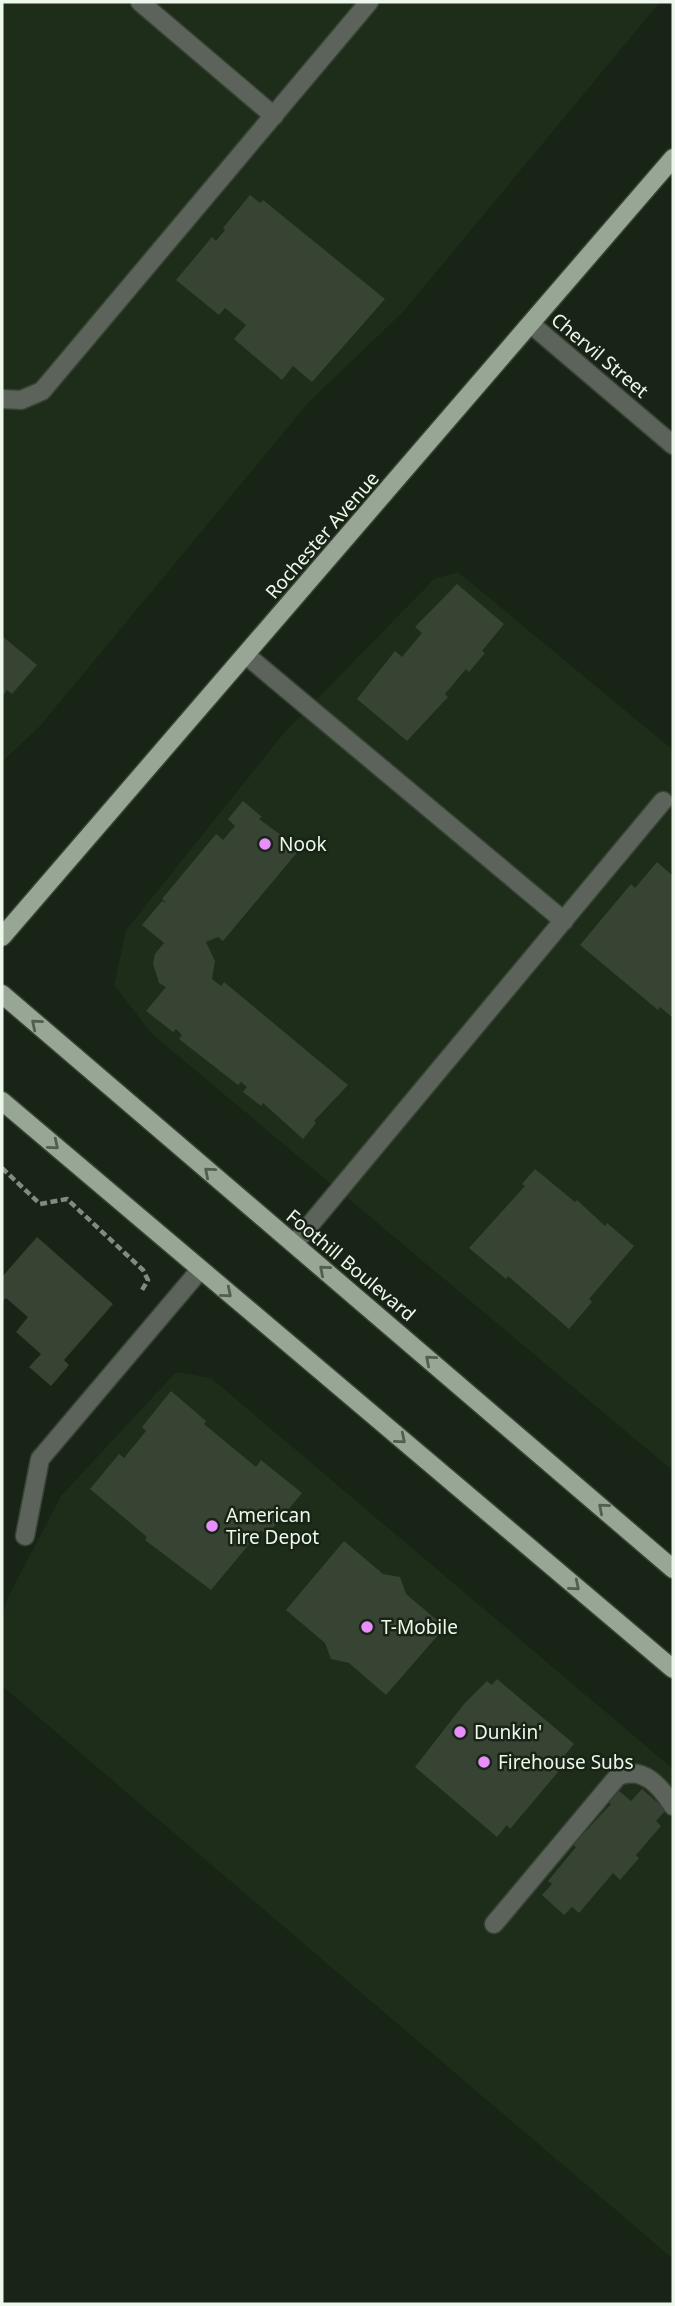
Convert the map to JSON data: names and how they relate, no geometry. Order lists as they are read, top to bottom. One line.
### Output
{"streets":{"main road":["Rochester Avenue","Foothill Boulevard"],"street":["Chervil Street"]},"crossings":[["Chervil Street","Rochester Avenue"]],"places":["Nook","American Tire Depot","T-Mobile","Dunkin'","Firehouse Subs"]}
